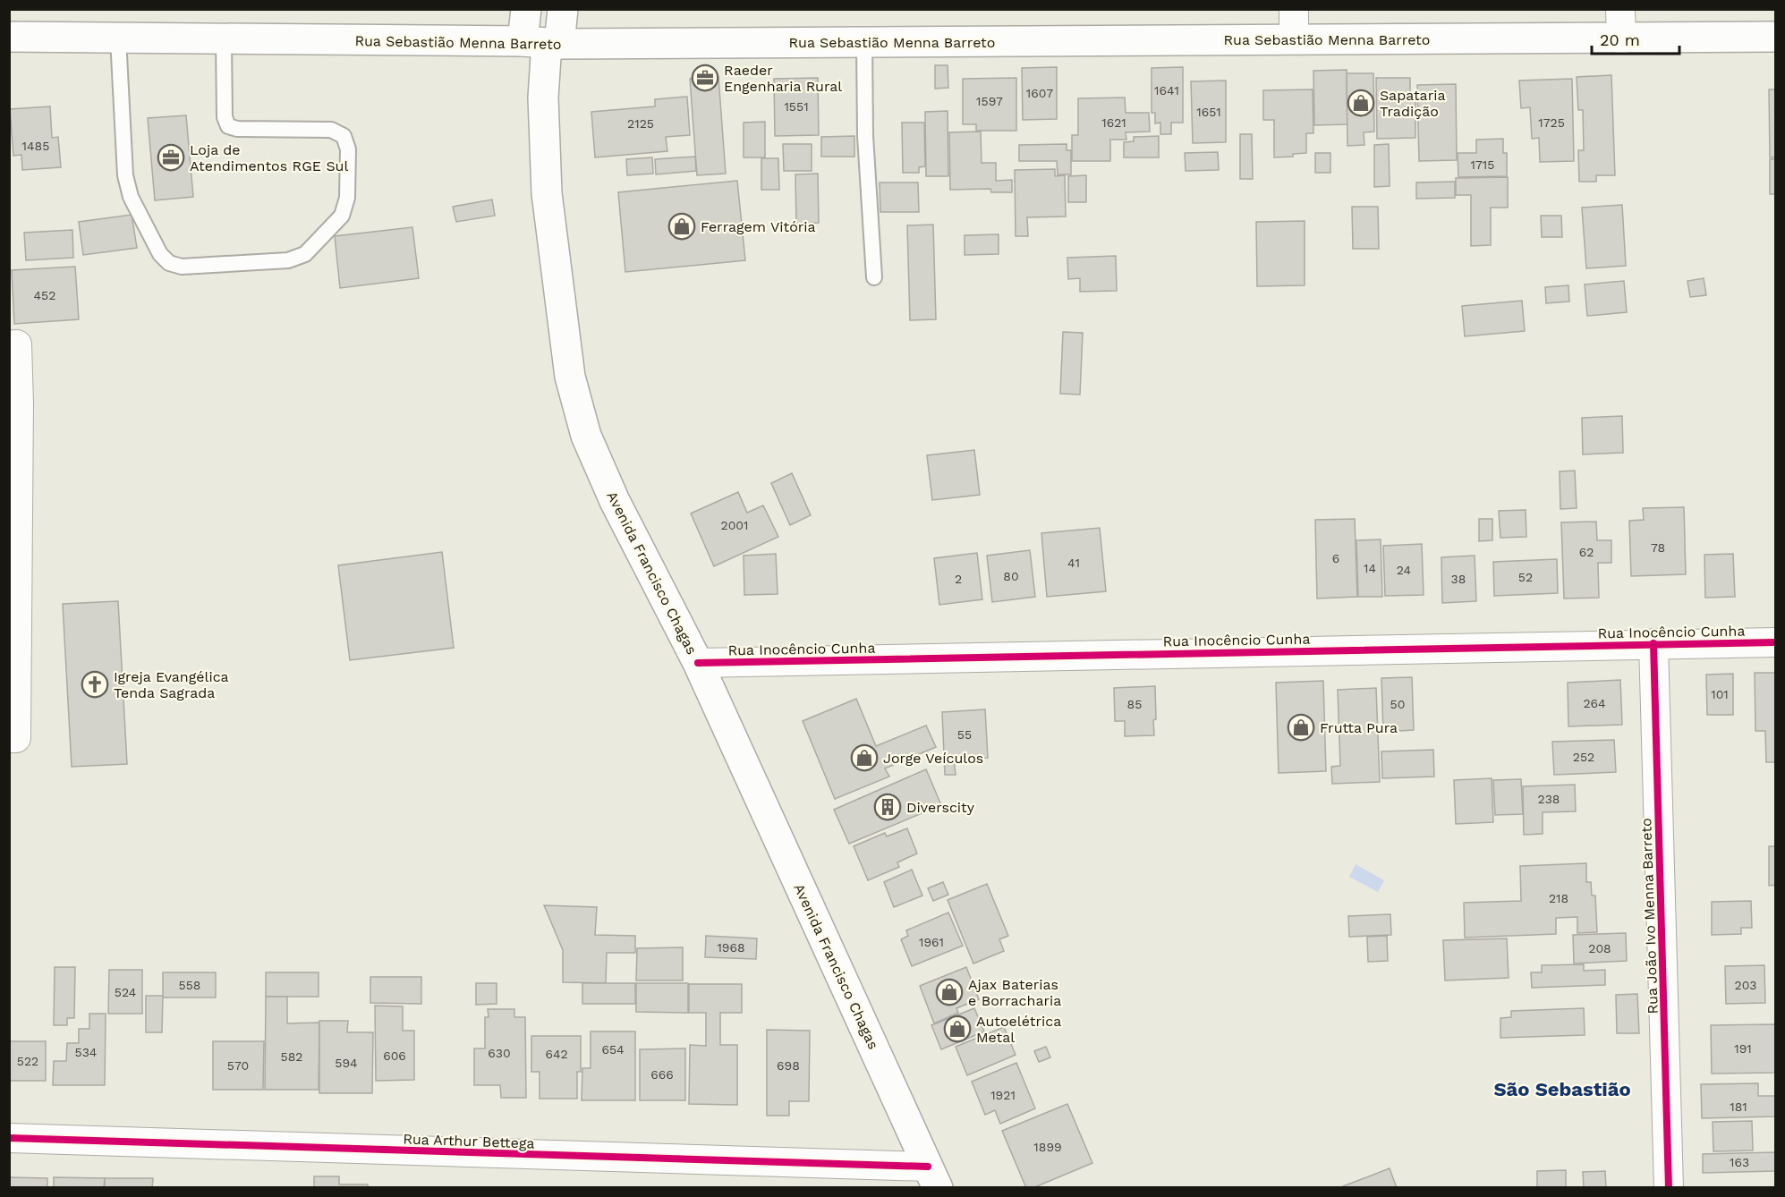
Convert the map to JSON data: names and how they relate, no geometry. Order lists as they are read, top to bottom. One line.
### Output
{"streets":{"main road":["Rua Sebastião Menna Barreto","Avenida Francisco Chagas"],"street":["Rua Inocêncio Cunha","Rua João Ivo Menna Barreto","Rua Arthur Bettega"]},"crossings":[["Rua Sebastião Menna Barreto","Avenida Francisco Chagas"],["Avenida Francisco Chagas","Rua Inocêncio Cunha"],["Avenida Francisco Chagas","Rua Arthur Bettega"],["Rua Inocêncio Cunha","Rua João Ivo Menna Barreto"]],"districts":["São Sebastião"],"places":{"office":["Raeder Engenharia Rural","Loja de Atendimentos RGE Sul"],"shop":["Sapataria Tradição","Ferragem Vitória","Frutta Pura","Jorge Veículos","Ajax Baterias e Borracharia","Autoelétrica Metal"],"church":["Igreja Evangélica Tenda Sagrada"],"building":["Diverscity"]},"house_numbers":["1641","1607","1597","1551","1651","1621","1725","2125","1485","1715","452","2001","78","62","6","41","14","24","80","52","2","38","101","264","85","50","55","252","238","218","1961","1968","208","558","203","524","191","654","534","630","642","606","582","522","594","570","698","666","1921","181","1899","163"],"scale_bar":"20 m"}
